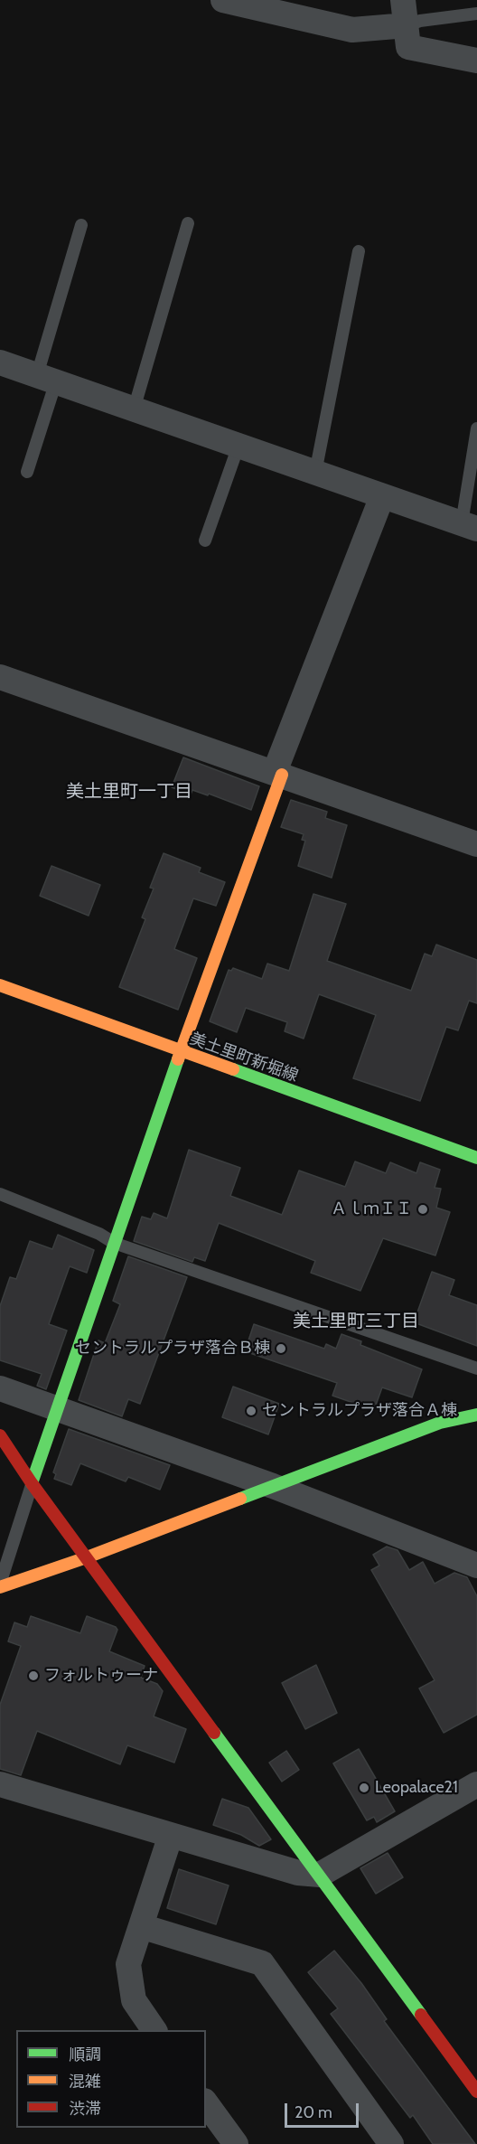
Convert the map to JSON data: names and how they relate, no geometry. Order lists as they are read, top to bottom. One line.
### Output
{"streets":{"street":["美土里町新堀線"]},"districts":["美土里町一丁目","美土里町三丁目"],"places":["ＡｌｍＩＩ","セントラルプラザ落合Ｂ棟","セントラルプラザ落合Ａ棟","フォルトゥーナ","Leopalace21"],"legend":["順調","混雑","渋滞"],"scale_bar":"20 m"}
